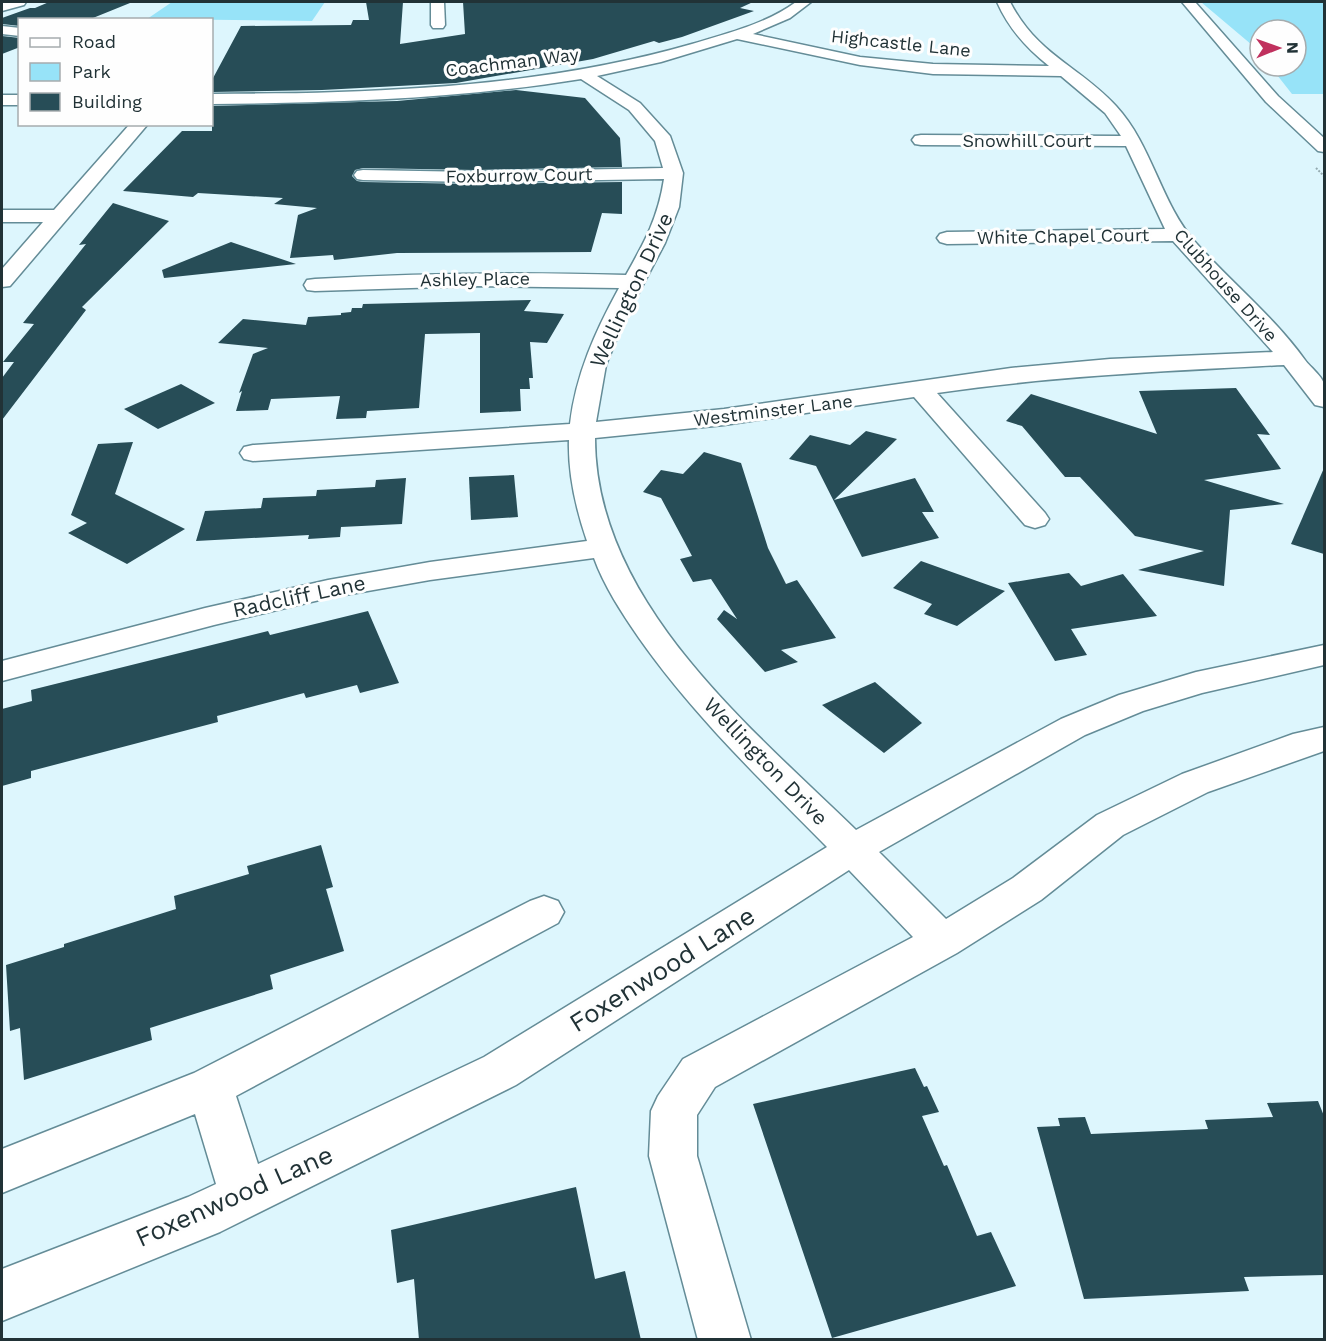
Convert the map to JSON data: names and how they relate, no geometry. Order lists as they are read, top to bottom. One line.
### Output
{"streets":{"street":["Highcastle Lane","Coachman Way","Snowhill Court","Foxburrow Court","White Chapel Court","Ashley Place","Clubhouse Drive","Wellington Drive","Westminster Lane","Radcliff Lane","Foxenwood Lane"]},"crossings":[["Highcastle Lane","Coachman Way"],["Highcastle Lane","Clubhouse Drive"],["Coachman Way","Wellington Drive"],["Snowhill Court","Clubhouse Drive"],["Foxburrow Court","Wellington Drive"],["White Chapel Court","Clubhouse Drive"],["Ashley Place","Wellington Drive"],["Clubhouse Drive","Westminster Lane"],["Wellington Drive","Westminster Lane"],["Wellington Drive","Radcliff Lane"],["Wellington Drive","Foxenwood Lane"]],"legend":["Road","Park","Building"],"north":"right"}
